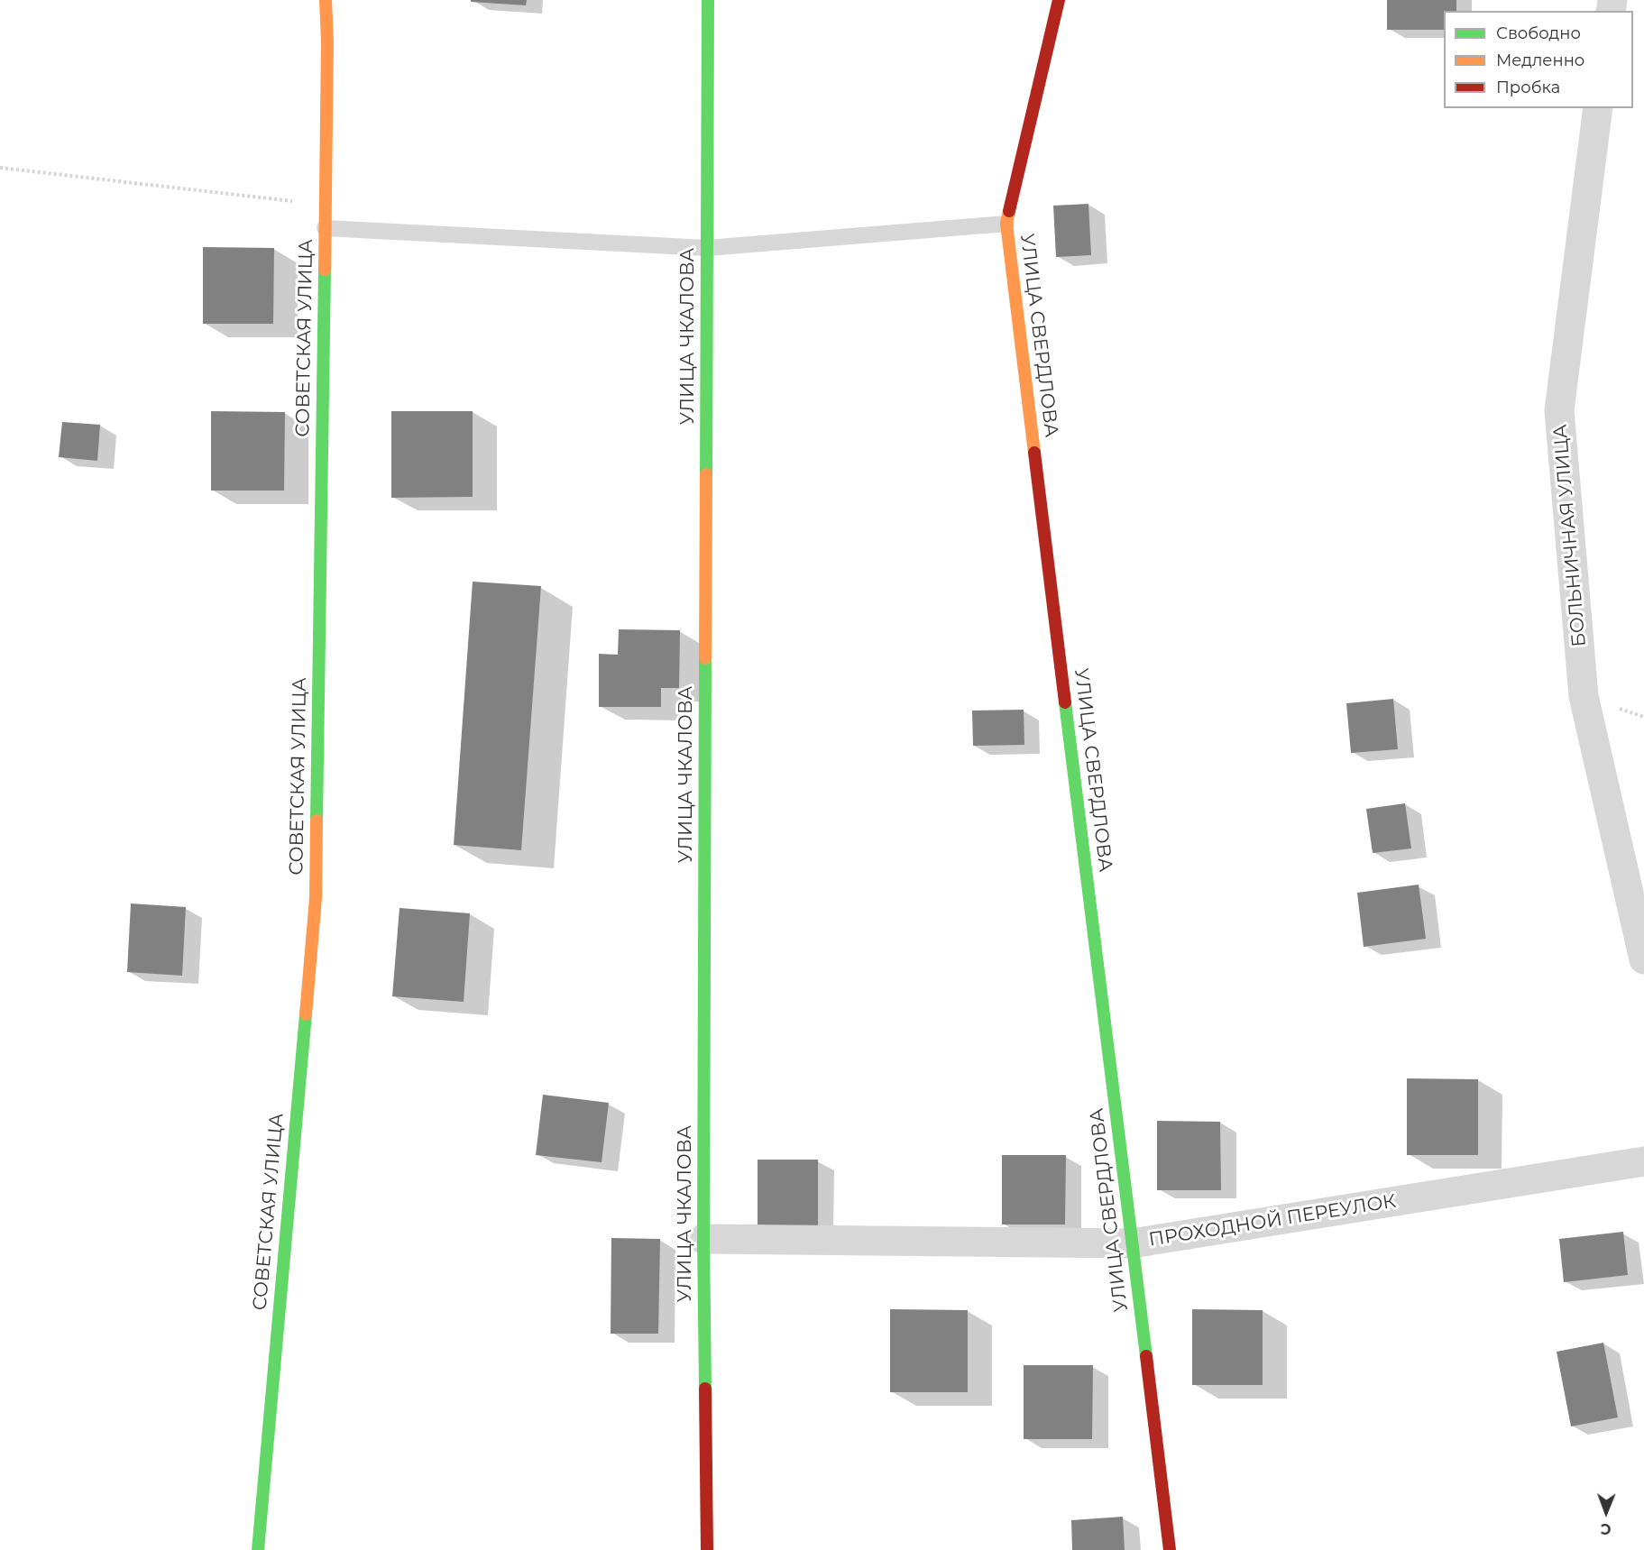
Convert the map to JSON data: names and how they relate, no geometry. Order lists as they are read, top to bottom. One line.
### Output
{"streets":{"street":["УЛИЦА СВЕРДЛОВА","УЛИЦА ЧКАЛОВА","СОВЕТСКАЯ УЛИЦА","БОЛЬНИЧНАЯ УЛИЦА","ПРОХОДНОЙ ПЕРЕУЛОК"]},"crossings":[["УЛИЦА СВЕРДЛОВА","ПРОХОДНОЙ ПЕРЕУЛОК"],["УЛИЦА ЧКАЛОВА","ПРОХОДНОЙ ПЕРЕУЛОК"]],"legend":["Свободно","Медленно","Пробка"],"north":"bottom"}
